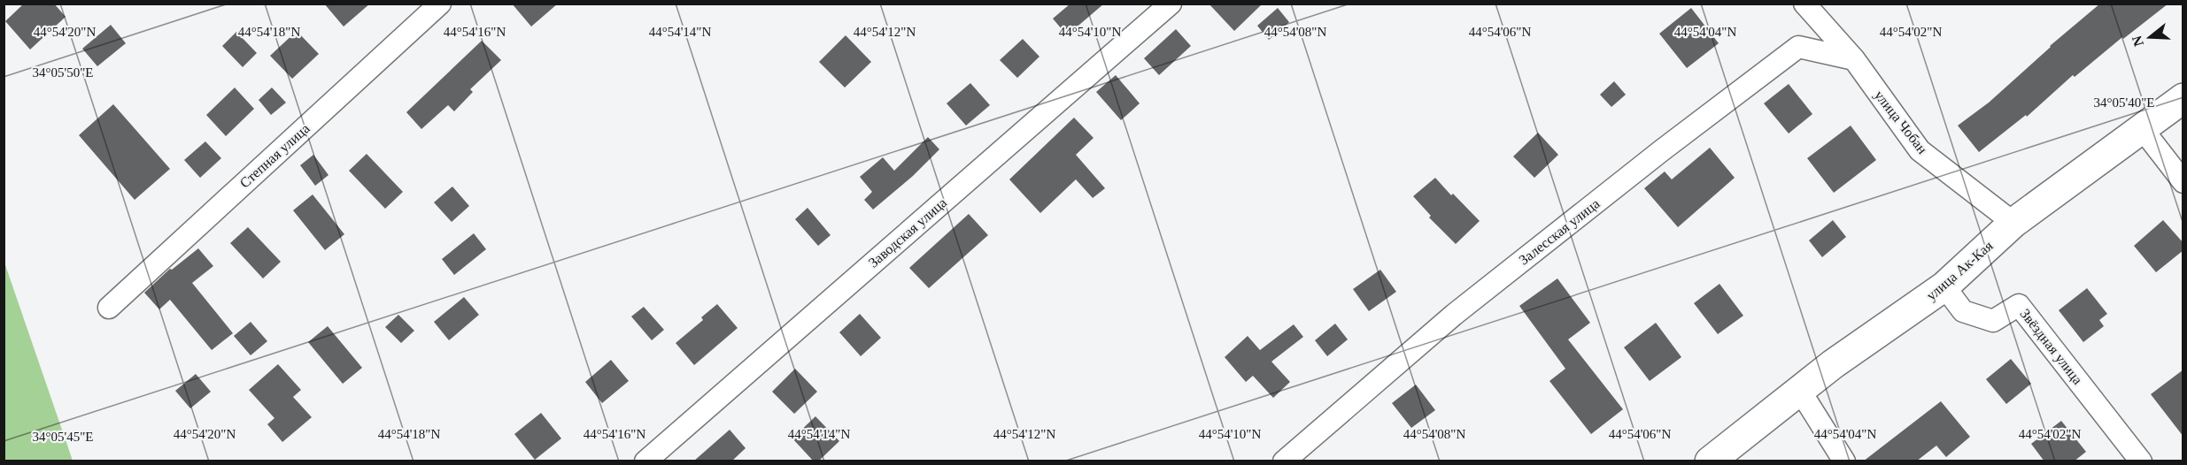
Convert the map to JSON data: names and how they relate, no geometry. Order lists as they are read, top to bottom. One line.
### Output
{"streets":{"main road":["улица Ак-Кая"],"street":["улица Чобан","Степная улица","Залесская улица","Заводская улица","Звёздная улица"]},"crossings":[["улица Чобан","Залесская улица"],["улица Чобан","улица Ак-Кая"],["улица Ак-Кая","Звёздная улица"]],"north":"left","coordinates":["44°54'20\"N","44°54'18\"N","44°54'16\"N","44°54'14\"N","44°54'12\"N","44°54'10\"N","44°54'08\"N","44°54'06\"N","44°54'04\"N","44°54'02\"N","34°05'50\"E","34°05'40\"E","34°05'45\"E"]}
